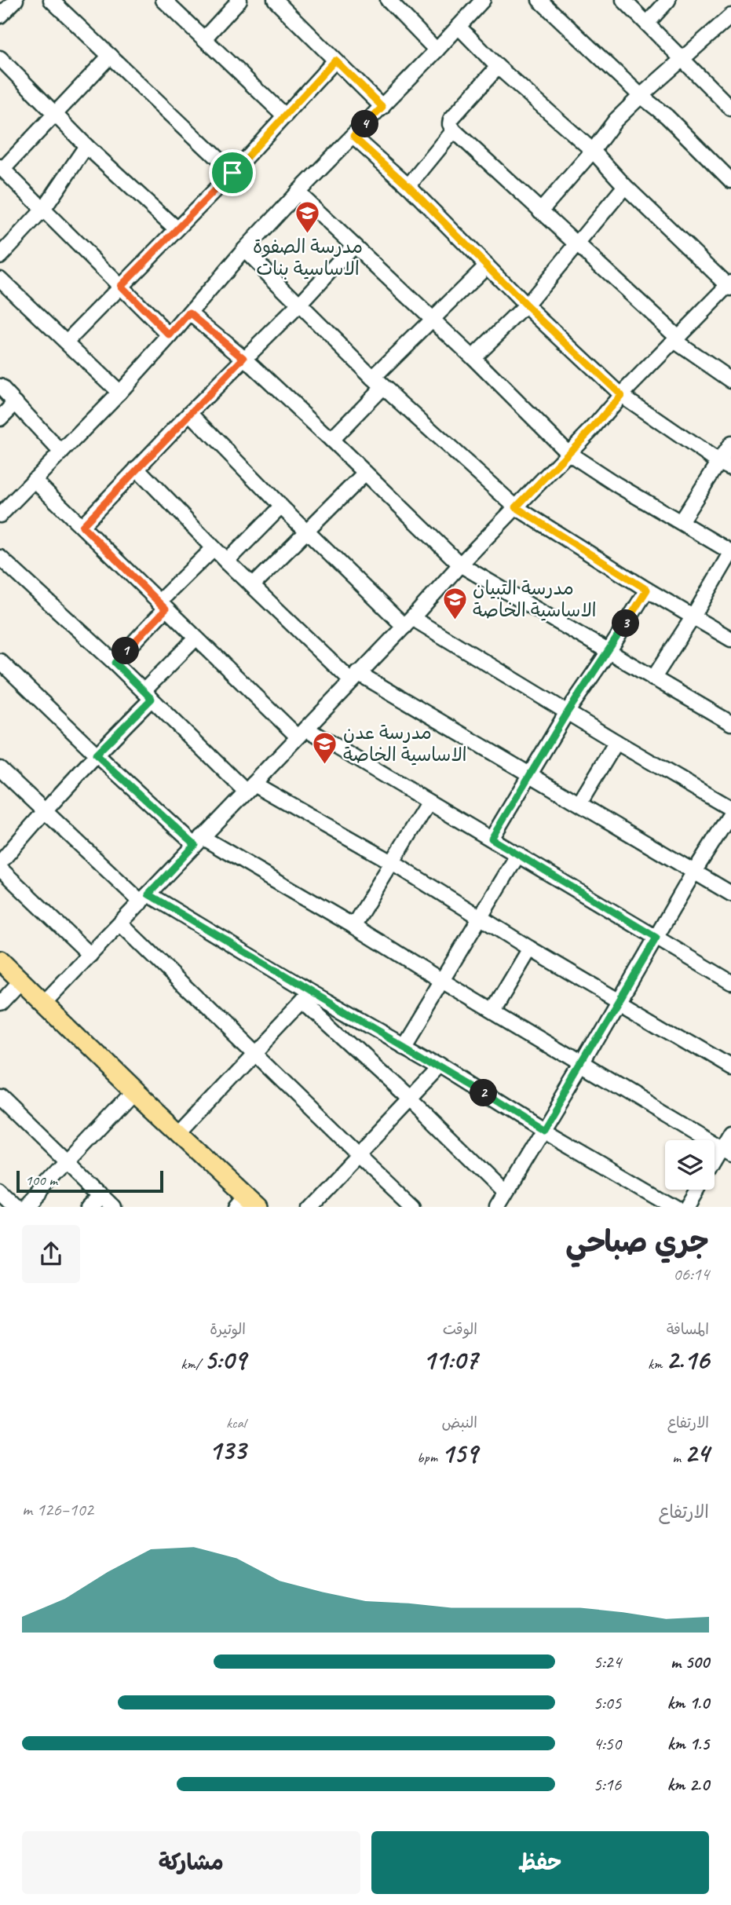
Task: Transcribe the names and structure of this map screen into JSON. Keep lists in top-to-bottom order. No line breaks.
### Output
{"places":{"school or university":["مدرسة الصفوة الاساسية بنات","مدرسة التبيان الاساسية الخاصة","مدرسة عدن الاساسية الخاصة"]},"scale_bar":"100 m","page":{"pins":["4","3","1","2"],"scale":"100 m","heading":["جري صباحي","06:14"],"stats":[["المسافة","2.16 km"],["الوقت","11:07"],["الوتيرة","5:09 /km"],["الارتفاع","24 m"],["النبض","159 bpm"],["kcal","133"]],"chart":["الارتفاع","102–126 m"],"list":[{"name":"500 m","note":"5:24"},{"name":"1.0 km","note":"5:05"},{"name":"1.5 km","note":"4:50"},{"name":"2.0 km","note":"5:16"}],"buttons":["حفظ","مشاركة"]}}
